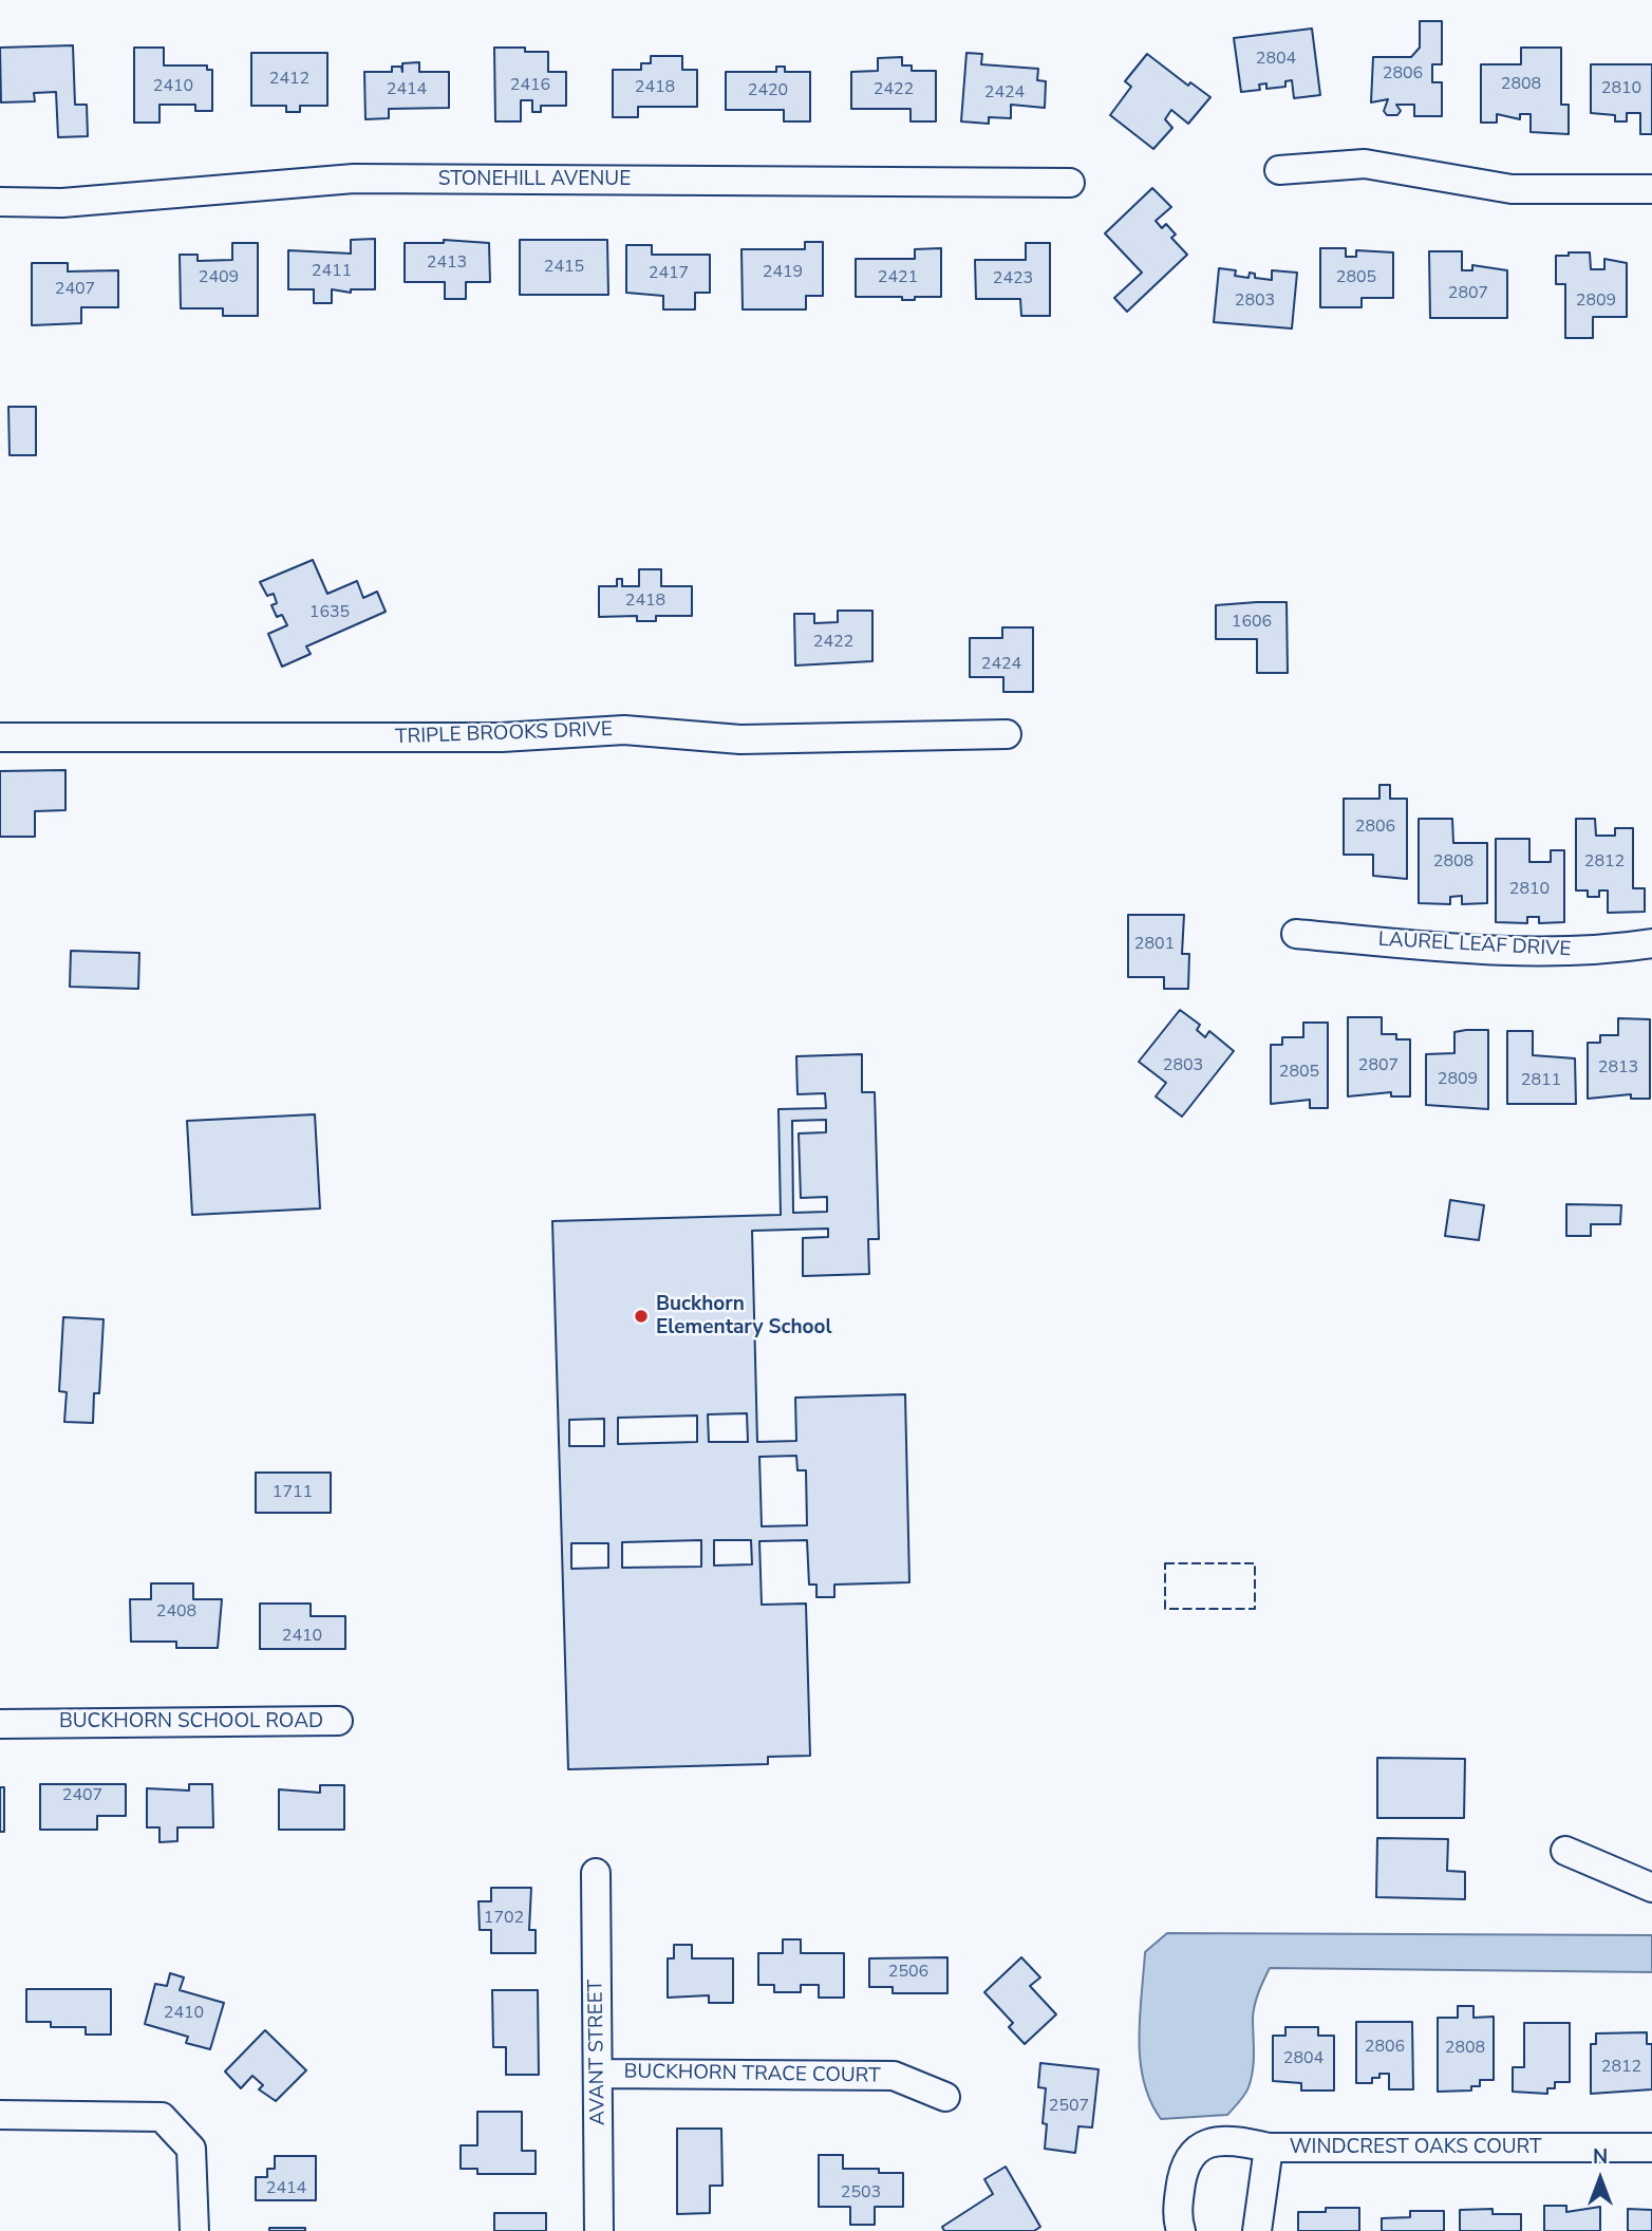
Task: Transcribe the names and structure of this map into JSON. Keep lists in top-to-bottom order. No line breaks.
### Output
{"streets":{"street":["STONEHILL AVENUE","TRIPLE BROOKS DRIVE","LAUREL LEAF DRIVE","BUCKHORN SCHOOL ROAD","AVANT STREET","BUCKHORN TRACE COURT","WINDCREST OAKS COURT"]},"crossings":[["AVANT STREET","BUCKHORN TRACE COURT"]],"places":["Buckhorn Elementary School"],"house_numbers":["2804","2806","2412","2808","2416","2410","2418","2810","2414","2422","2420","2424","2413","2415","2411","2419","2417","2409","2421","2805","2423","2407","2807","2803","2809","2418","1635","1606","2422","2424","2806","2808","2812","2810","2801","2803","2807","2813","2805","2809","2811","1711","2408","2410","2407","1702","2506","2410","2806","2808","2804","2812","2507","2414","2503"],"north":"top"}
